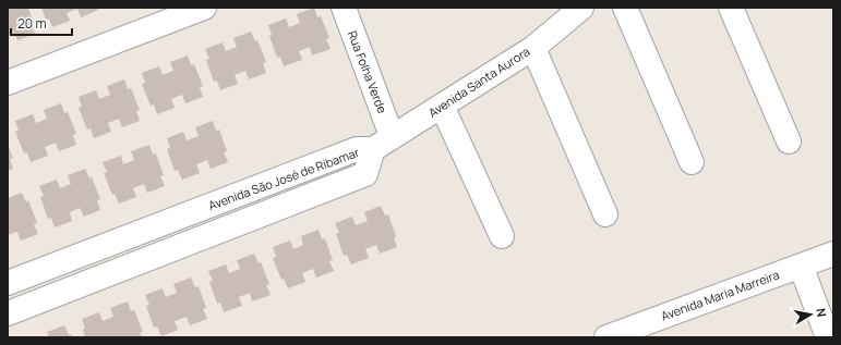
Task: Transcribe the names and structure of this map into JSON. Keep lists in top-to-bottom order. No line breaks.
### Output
{"streets":{"street":["Rua Folha Verde","Avenida Santa Aurora","Avenida São José de Ribamar","Avenida Maria Marreira"]},"crossings":[["Rua Folha Verde","Avenida Santa Aurora"],["Avenida Santa Aurora","Avenida São José de Ribamar"]],"scale_bar":"20 m","north":"right"}
